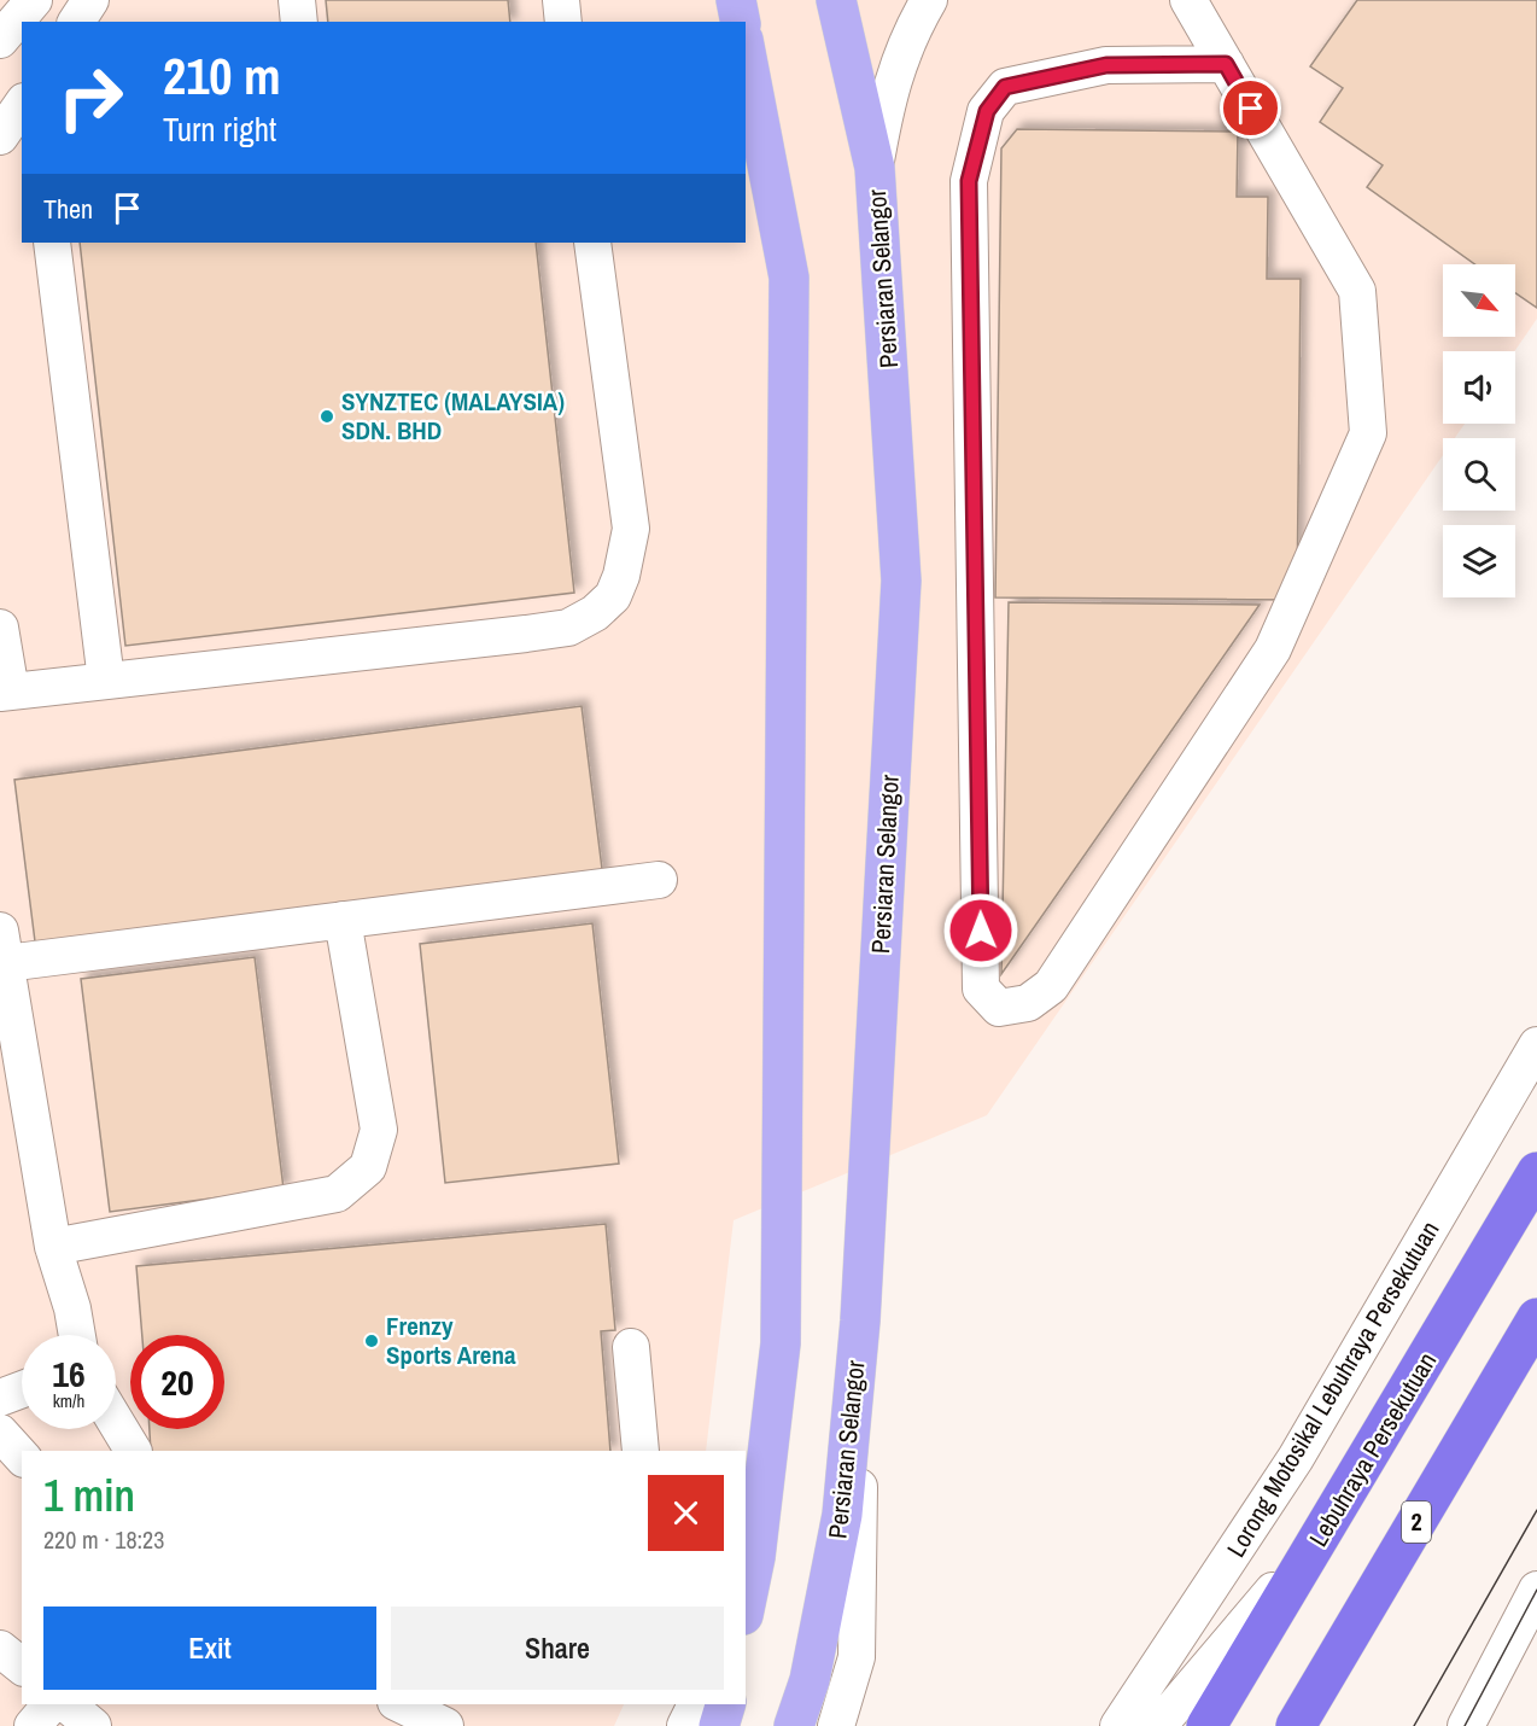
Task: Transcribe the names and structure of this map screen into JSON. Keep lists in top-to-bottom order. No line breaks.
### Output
{"streets":{"highway":["Lebuhraya Persekutuan","2"],"main road":["Persiaran Selangor"],"street":["Lorong Motosikal Lebuhraya Persekutuan"]},"places":["SYNZTEC (MALAYSIA) SDN. BHD","Frenzy Sports Arena"],"north":"bottom right","page":{"turn":["210 m","Turn right"],"then":"Then","speed":"16 km/h","limit":"20","heading":["1 min","220 m · 18:23"],"buttons":["Exit","Share"]}}
